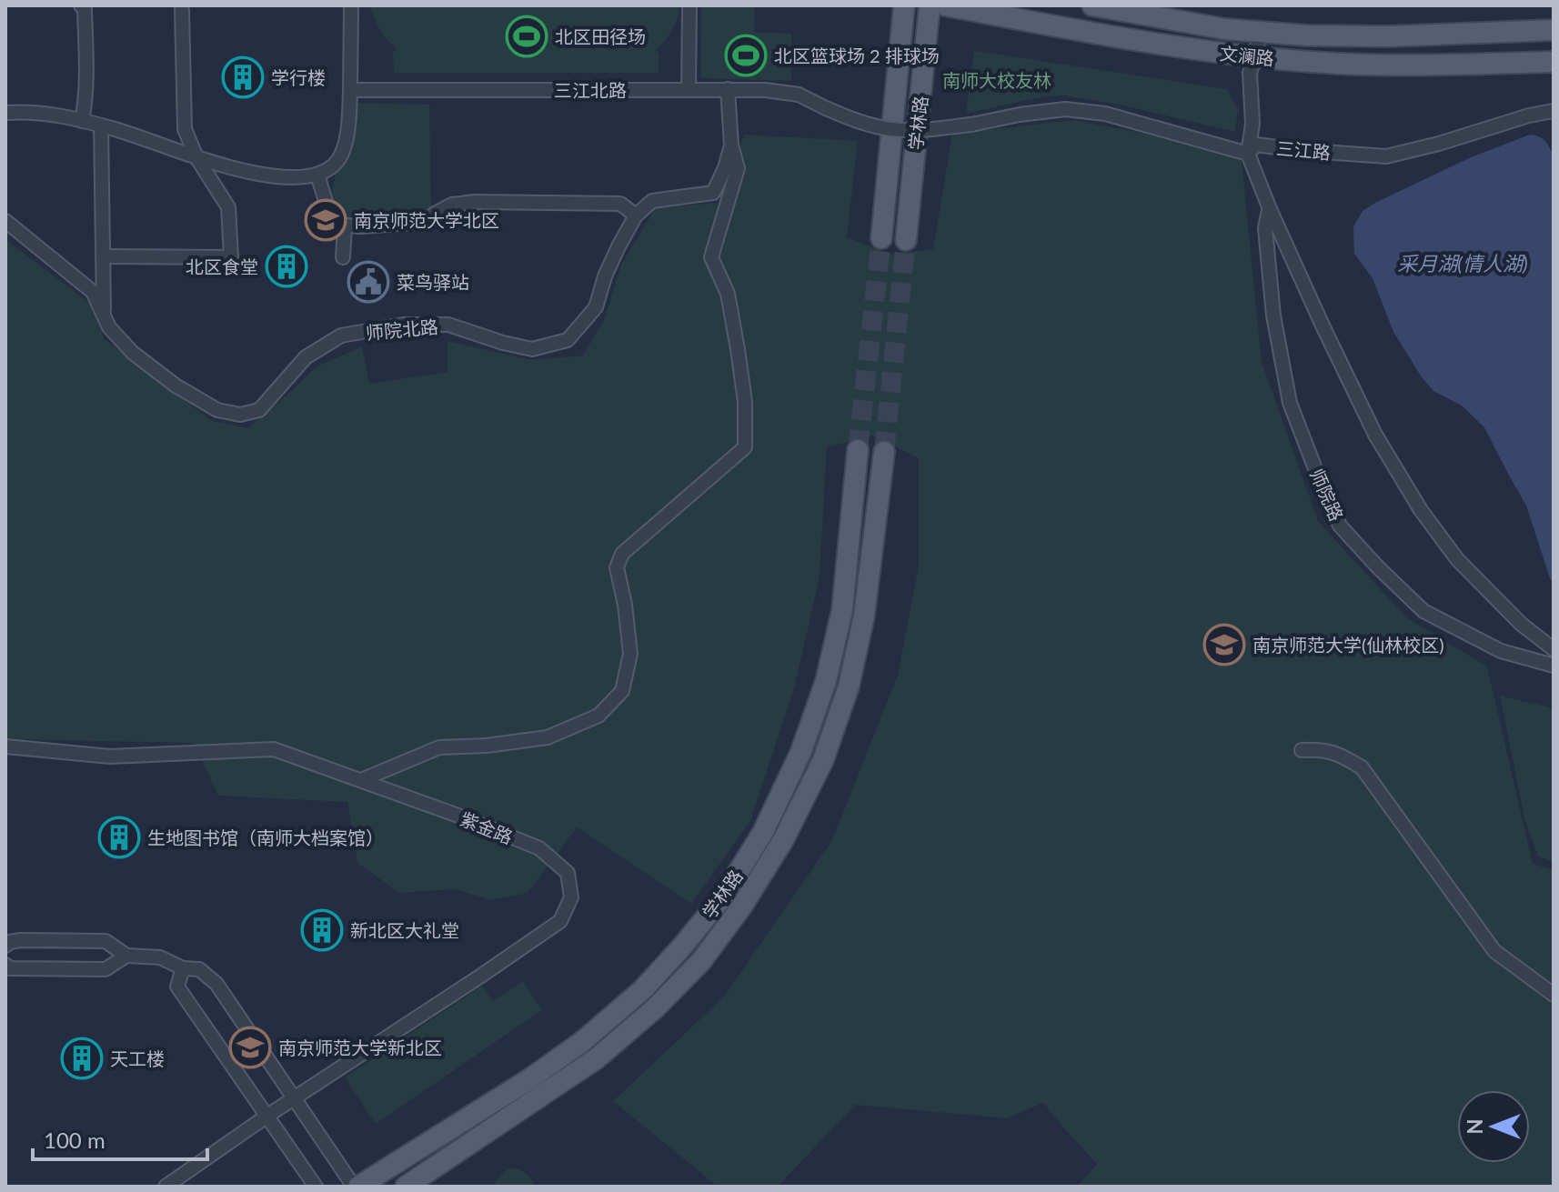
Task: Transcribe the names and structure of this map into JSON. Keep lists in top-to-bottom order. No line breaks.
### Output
{"streets":{"main road":["文澜路","学林路"],"street":["三江北路","三江路","师院北路","师院路","紫金路"]},"crossings":[["文澜路","师院路"],["三江北路","学林路"],["三江北路","三江路"],["学林路","三江路"],["三江路","师院路"]],"water":["采月湖(情人湖)"],"parks":["南师大校友林"],"places":{"sports":["北区田径场","北区篮球场 2 排球场"],"building":["学行楼","北区食堂","生地图书馆（南师大档案馆）","新北区大礼堂","天工楼"],"school or university":["南京师范大学北区","南京师范大学(仙林校区)","南京师范大学新北区"],"public building":["菜鸟驿站"]},"scale_bar":"100 m","north":"left"}
